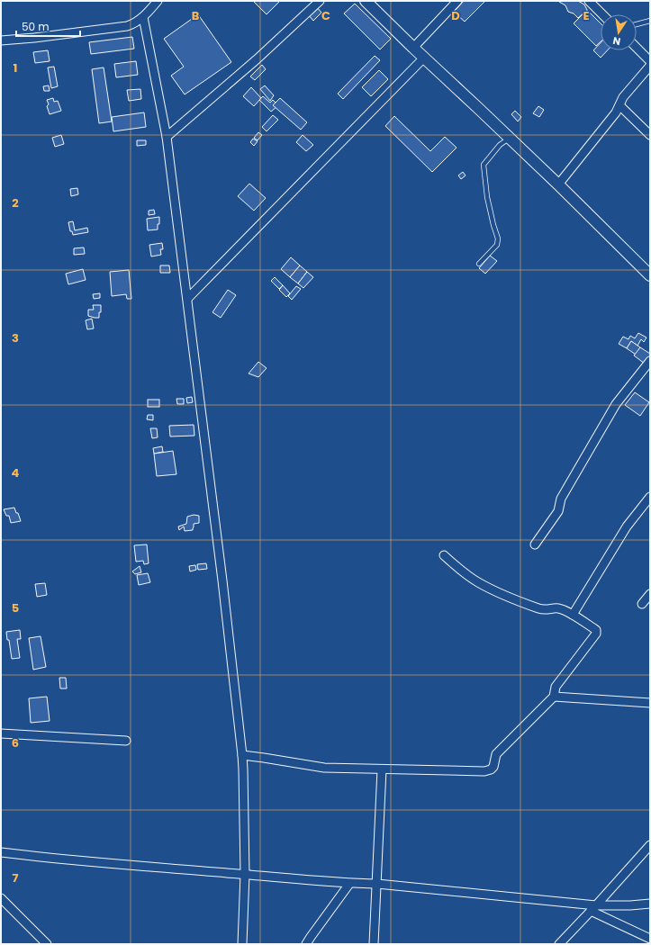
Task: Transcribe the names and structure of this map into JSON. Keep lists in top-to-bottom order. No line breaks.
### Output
{"scale_bar":"50 m","north":"bottom","grid":{"columns":["B","C","D","E"],"rows":["1","2","3","4","5","6","7"]}}
